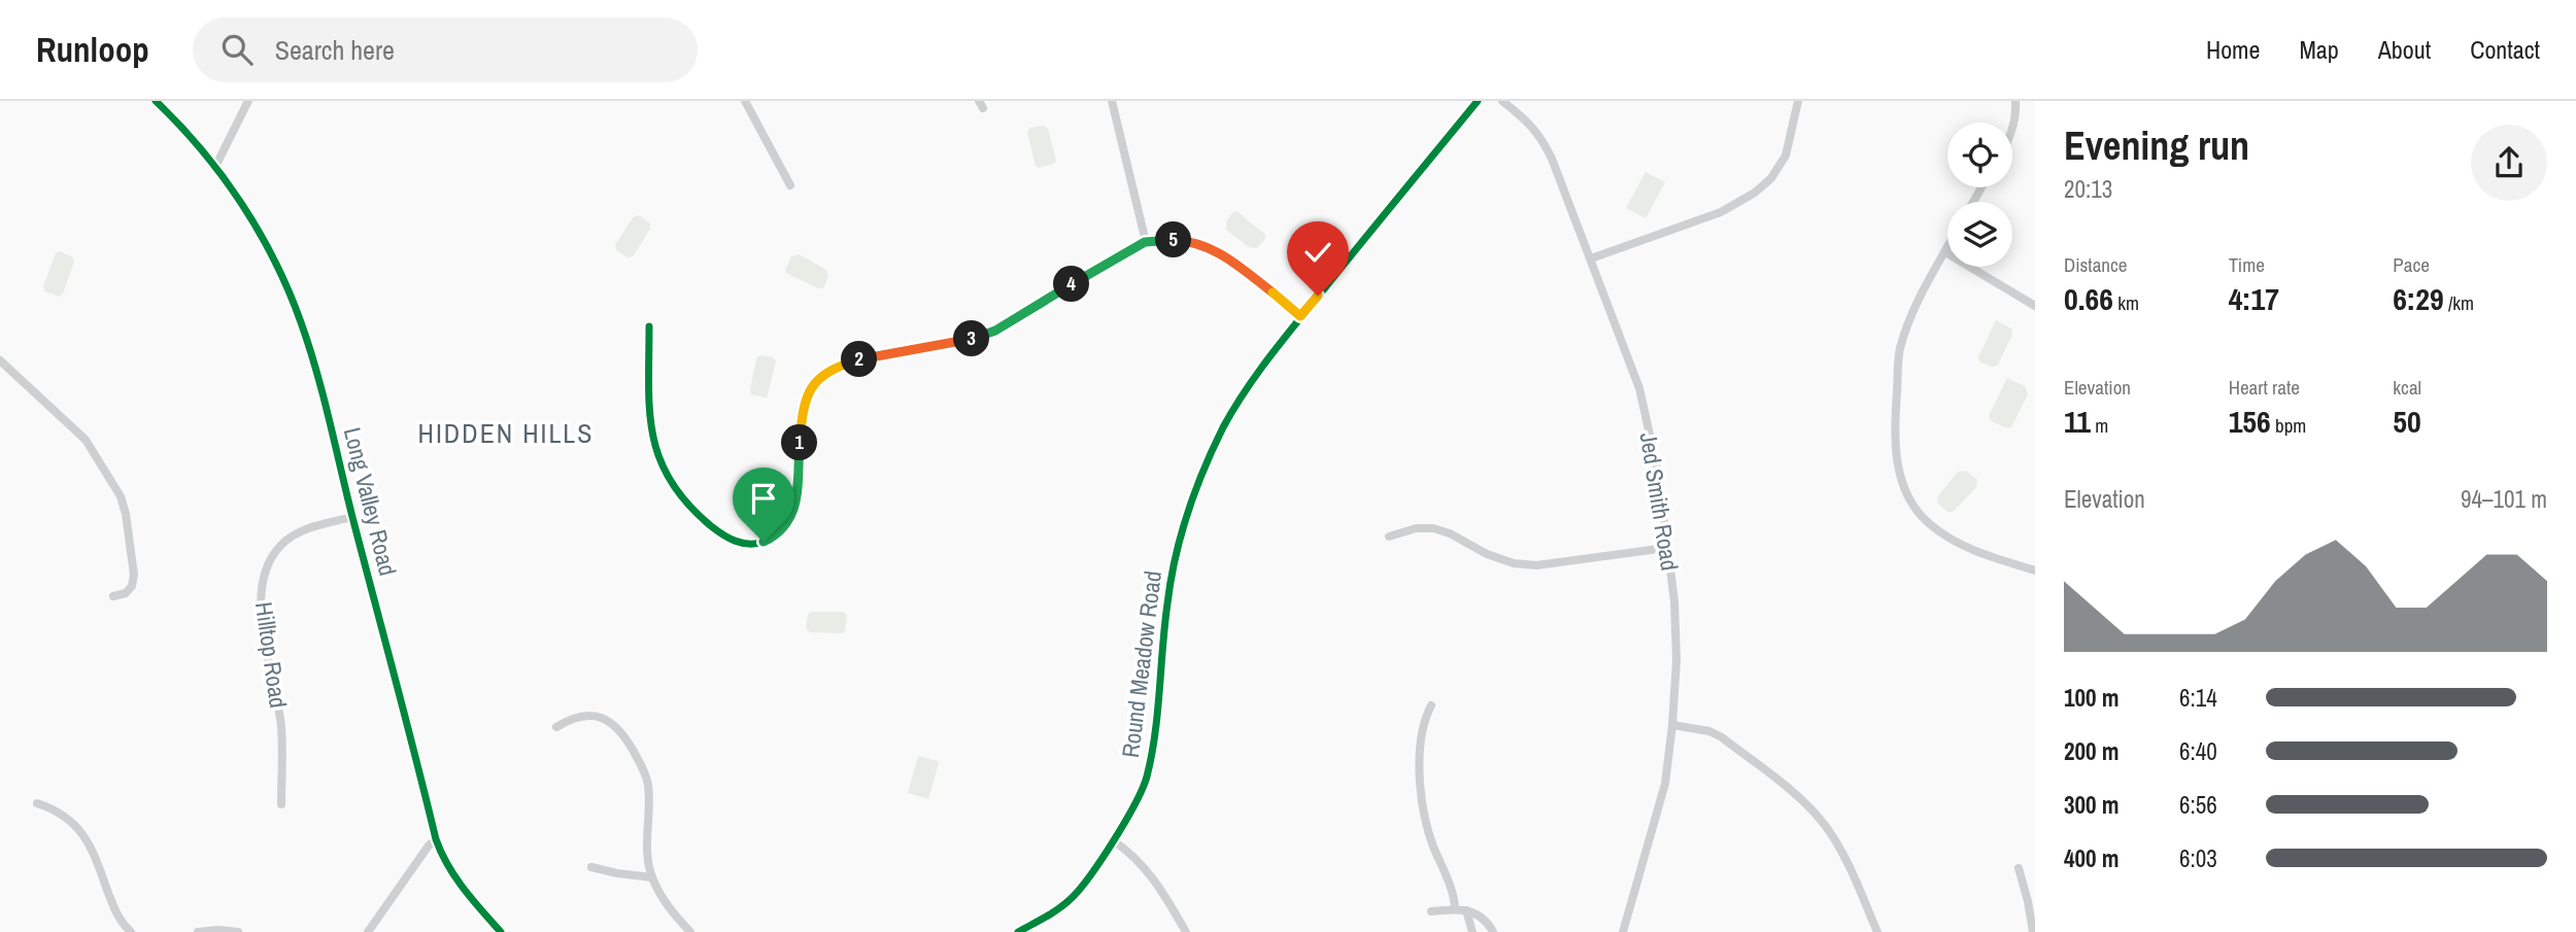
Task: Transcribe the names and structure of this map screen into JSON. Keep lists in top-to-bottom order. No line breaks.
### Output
{"streets":{"street":["Long Valley Road","Jed Smith Road","Hilltop Road","Round Meadow Road"]},"crossings":[["Long Valley Road","Hilltop Road"]],"districts":["HIDDEN HILLS"],"page":{"header":"Runloop","search":"Search here","nav":["Home","Map","About","Contact"],"heading":["Evening run","20:13"],"pins":["5","4","3","2","1"],"stats":[["Distance","0.66 km"],["Time","4:17"],["Pace","6:29 /km"],["Elevation","11 m"],["Heart rate","156 bpm"],["kcal","50"]],"chart":["Elevation","94–101 m"],"list":[{"name":"100 m","note":"6:14"},{"name":"200 m","note":"6:40"},{"name":"300 m","note":"6:56"},{"name":"400 m","note":"6:03"}]}}
